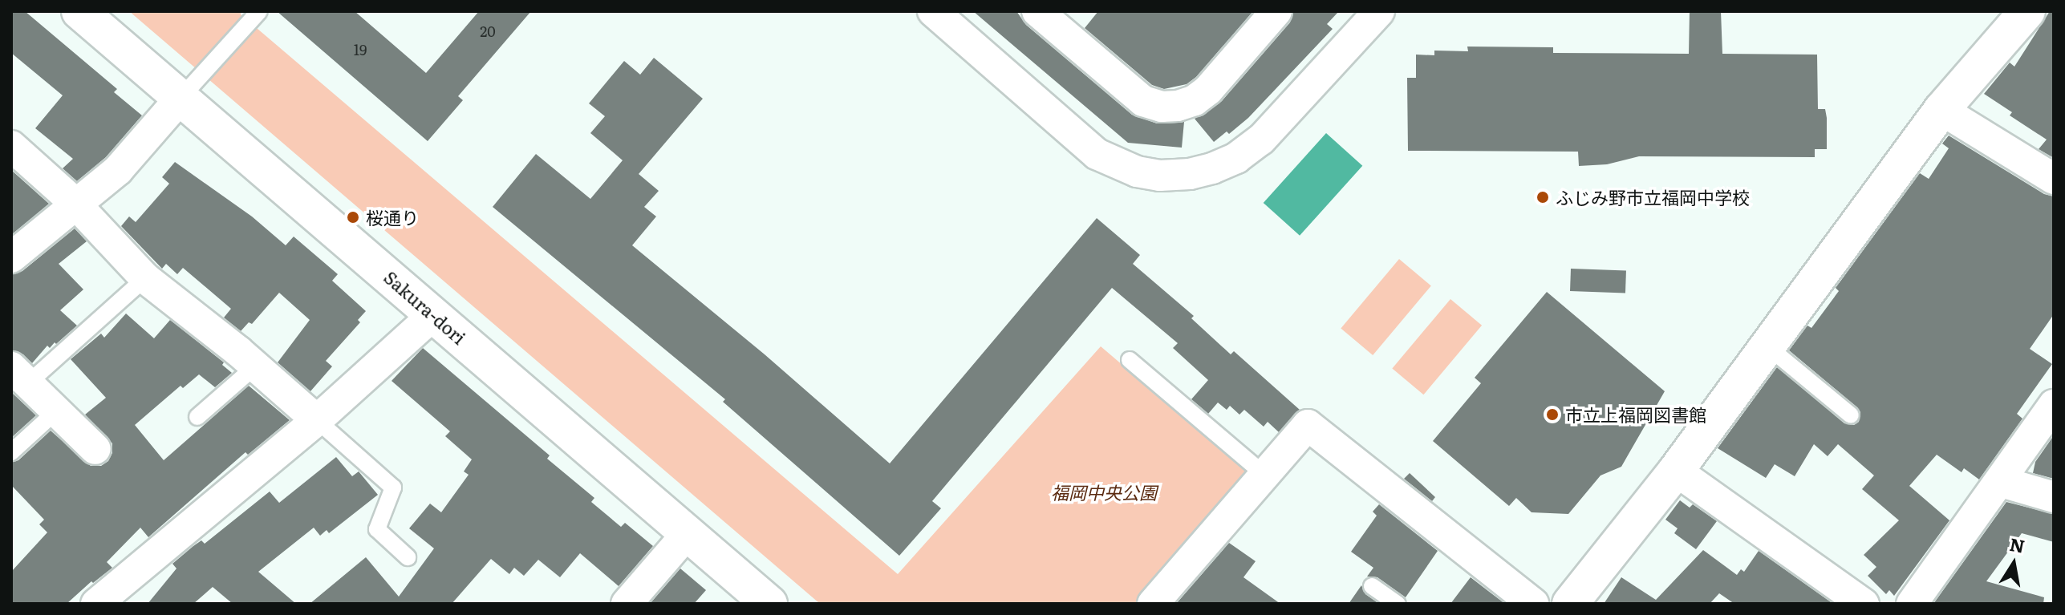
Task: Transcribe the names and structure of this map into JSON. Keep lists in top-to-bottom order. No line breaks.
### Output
{"streets":{"street":["Sakura-dori"]},"parks":["福岡中央公園"],"places":["ふじみ野市立福岡中学校","桜通り","市立上福岡図書館"],"house_numbers":["20","19"],"north":"top"}
